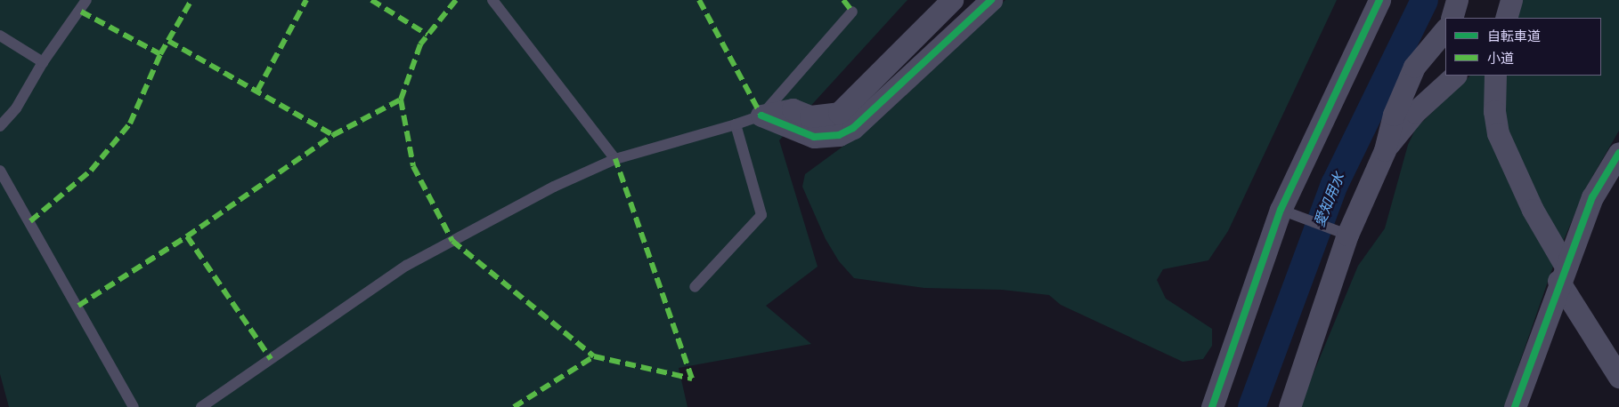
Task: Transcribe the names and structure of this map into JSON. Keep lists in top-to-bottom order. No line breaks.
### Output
{"water":["愛知用水"],"legend":["自転車道","小道"]}
